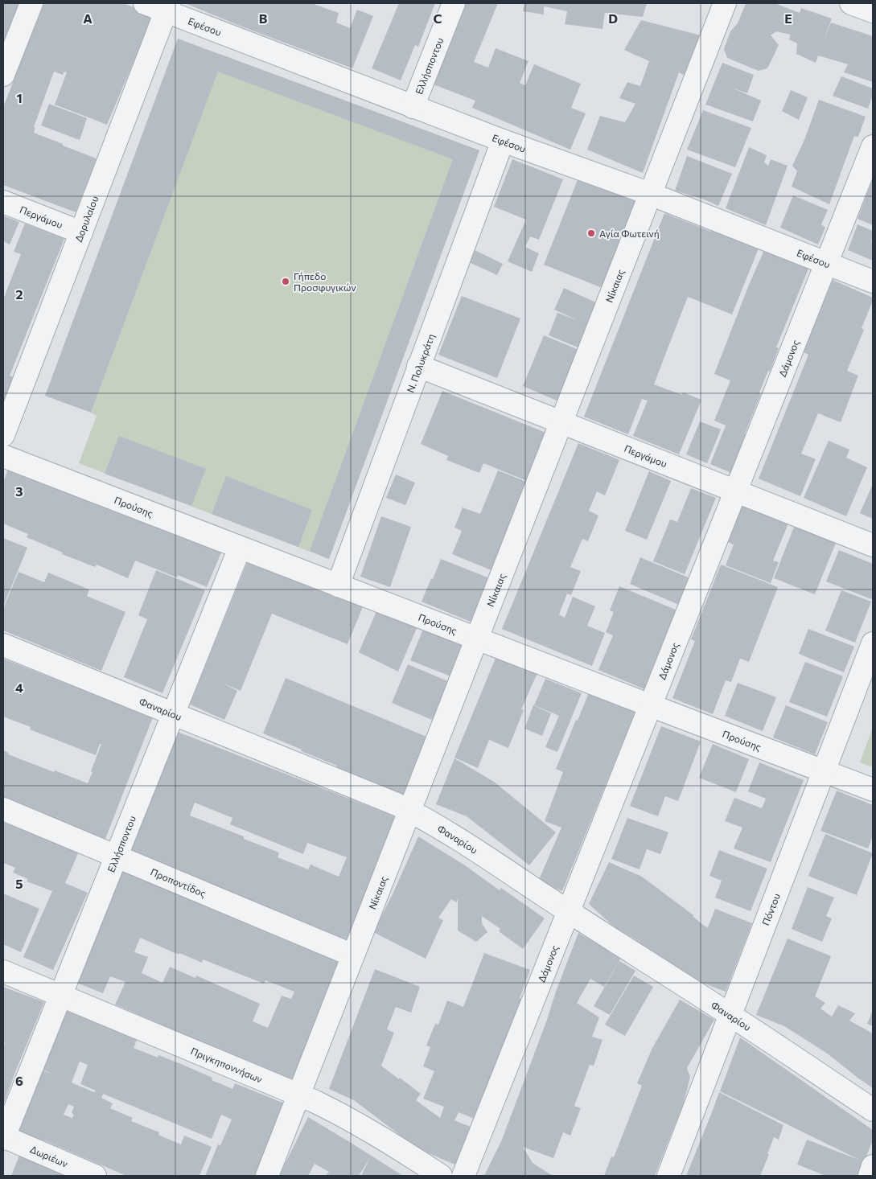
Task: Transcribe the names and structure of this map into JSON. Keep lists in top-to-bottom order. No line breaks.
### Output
{"streets":{"street":["Εφέσου","Ελλήσποντου","Περγάμου","Δορυλαίου","Νίκαιας","Δάμονος","Ν. Πολυκράτη","Προύσης","Φαναρίου","Προποντίδος","Πόντου","Πριγκηποννήσων","Δωριέων"]},"crossings":[["Εφέσου","Ελλήσποντου"],["Εφέσου","Δορυλαίου"],["Εφέσου","Νίκαιας"],["Εφέσου","Δάμονος"],["Εφέσου","Ν. Πολυκράτη"],["Ελλήσποντου","Προύσης"],["Ελλήσποντου","Φαναρίου"],["Ελλήσποντου","Προποντίδος"],["Ελλήσποντου","Πριγκηποννήσων"],["Ελλήσποντου","Δωριέων"],["Περγάμου","Δορυλαίου"],["Περγάμου","Νίκαιας"],["Περγάμου","Δάμονος"],["Περγάμου","Ν. Πολυκράτη"],["Νίκαιας","Προύσης"],["Νίκαιας","Φαναρίου"],["Νίκαιας","Προποντίδος"],["Νίκαιας","Πριγκηποννήσων"],["Δάμονος","Προύσης"],["Δάμονος","Φαναρίου"],["Ν. Πολυκράτη","Προύσης"],["Προύσης","Πόντου"],["Φαναρίου","Πόντου"]],"places":["Αγία Φωτεινή","Γήπεδο Προσφυγικών"],"grid":{"columns":["A","B","C","D","E"],"rows":["1","2","3","4","5","6"]}}
